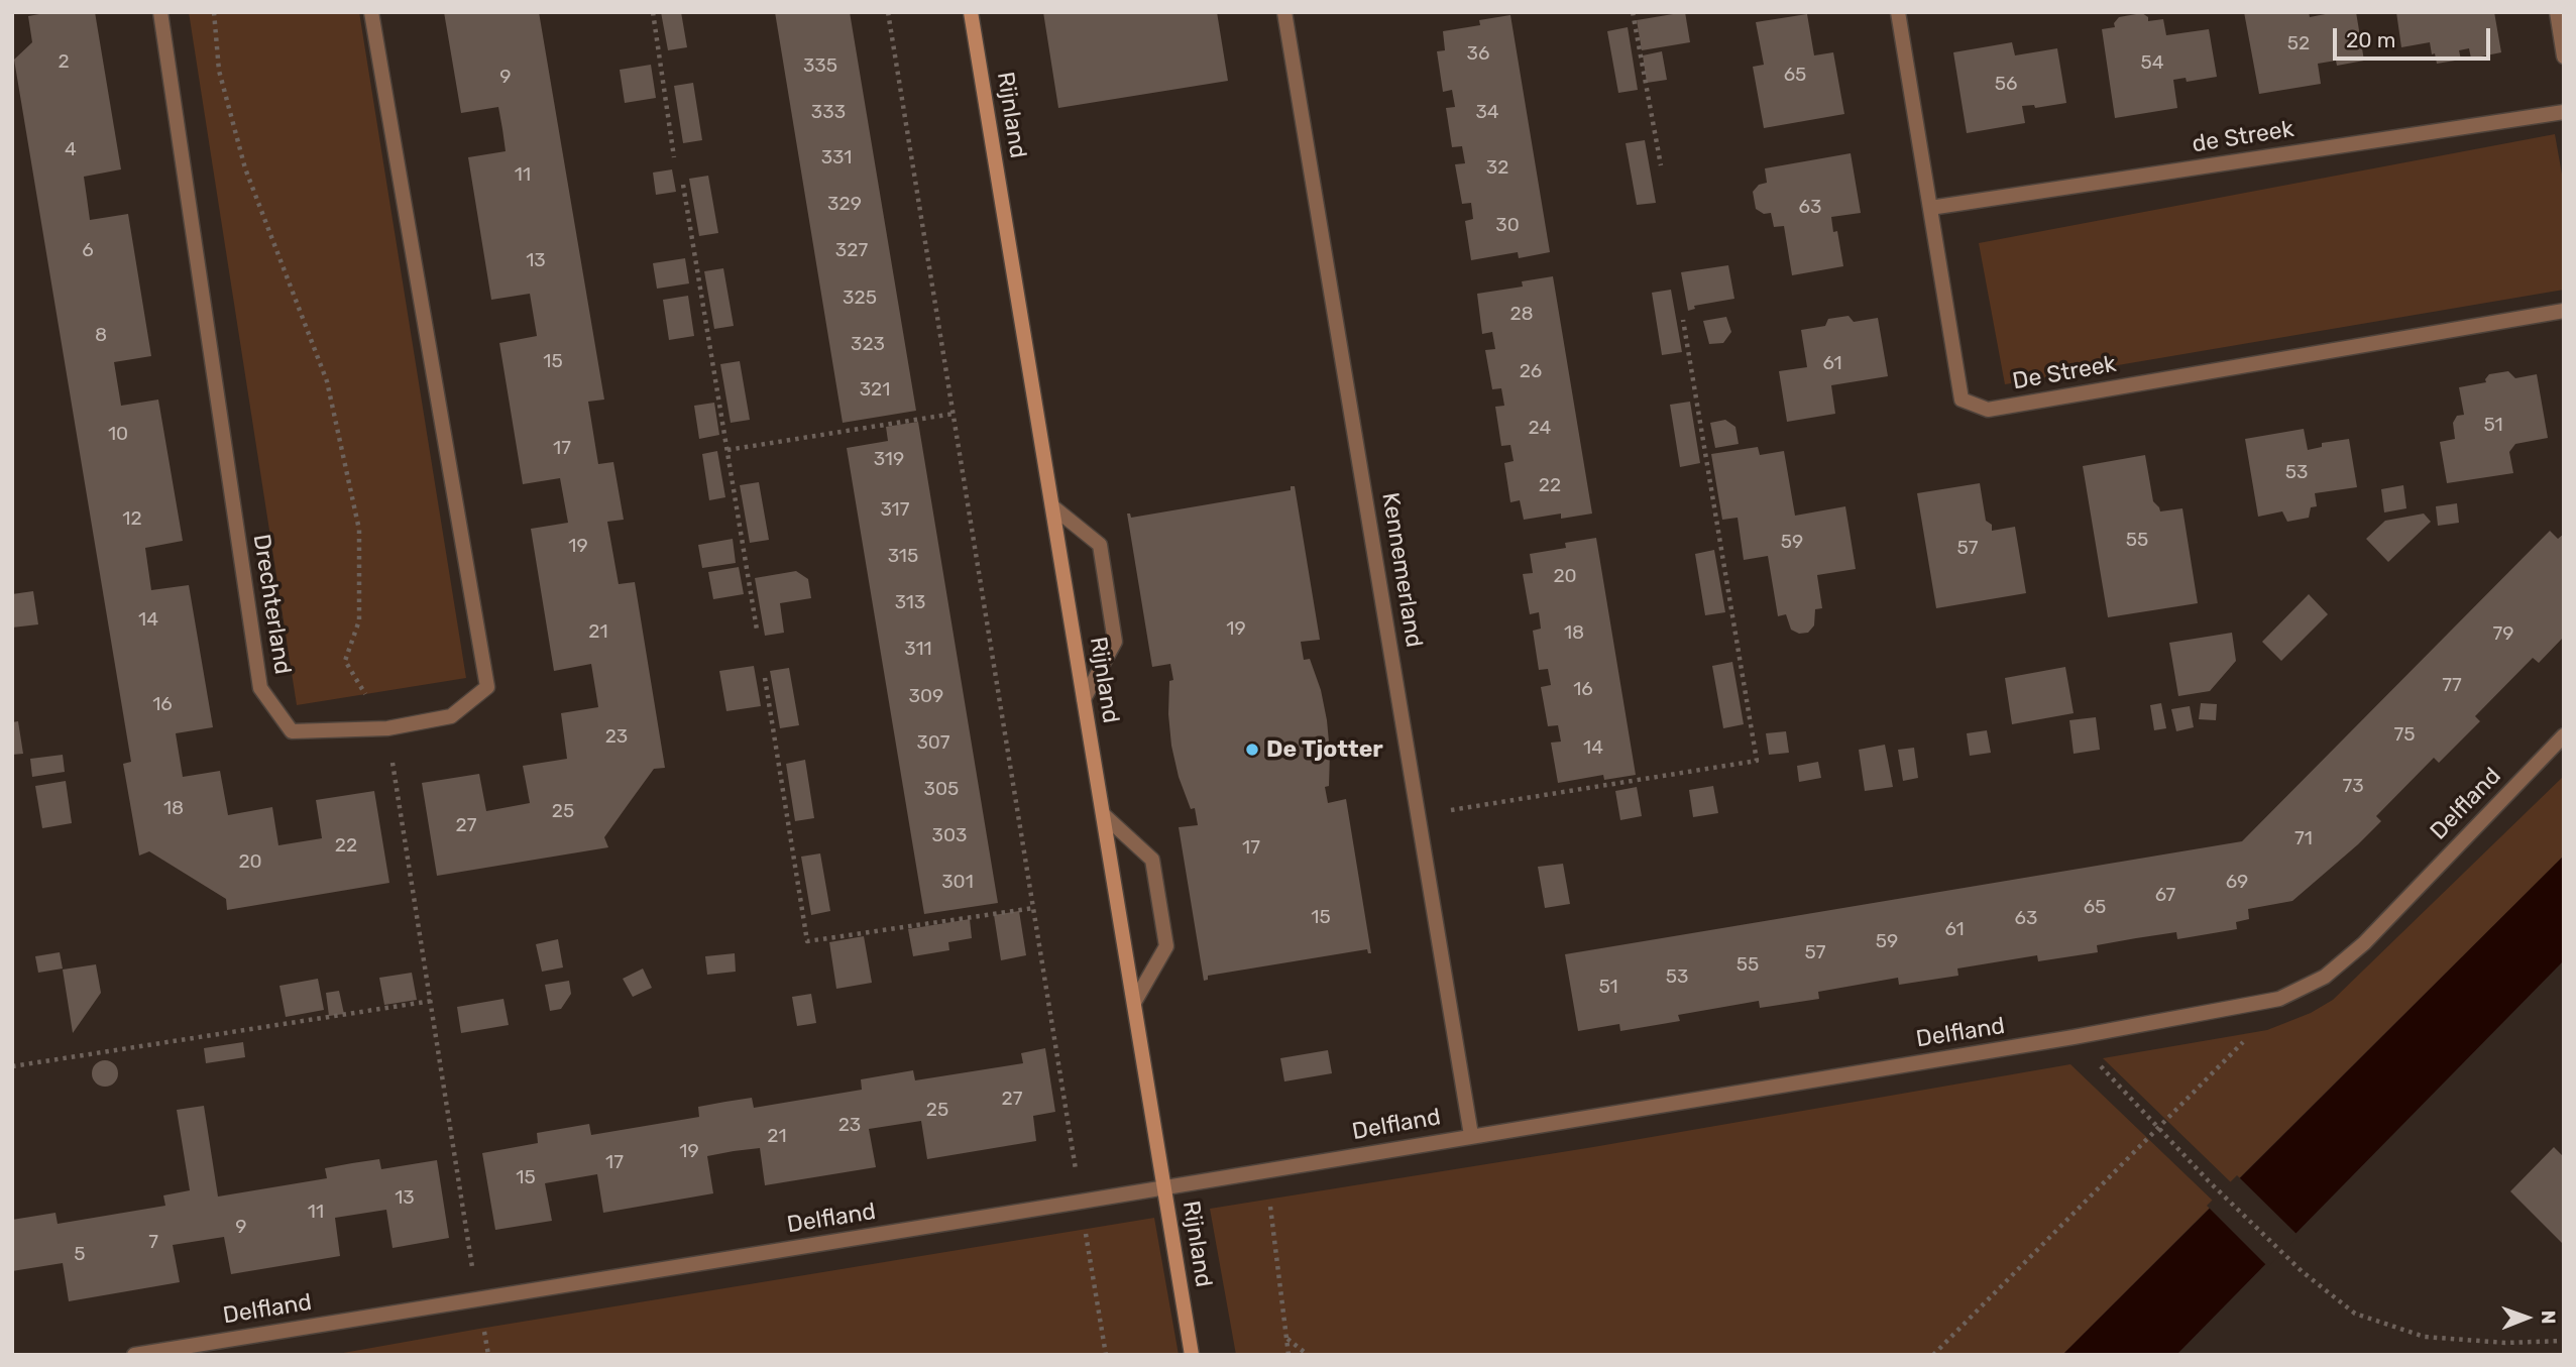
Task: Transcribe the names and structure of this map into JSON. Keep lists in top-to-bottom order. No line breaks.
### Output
{"streets":{"street":["Rijnland","de Streek","De Streek","Kennemerland","Drechterland","Delfland"]},"crossings":[["Rijnland","Delfland"],["de Streek","De Streek"],["Kennemerland","Delfland"]],"places":["De Tjotter"],"house_numbers":["52","36","2","54","335","65","9","56","333","34","4","331","32","11","329","63","30","6","327","13","325","28","8","323","15","61","26","321","51","24","10","17","319","53","22","317","12","55","59","19","57","315","20","313","14","19","21","18","79","311","77","16","309","16","75","23","307","14","73","305","18","25","27","303","71","22","17","20","301","69","67","65","15","63","61","59","57","55","53","51","27","25","23","21","19","17","15","13","11","9","7","5"],"scale_bar":"20 m","north":"right"}
